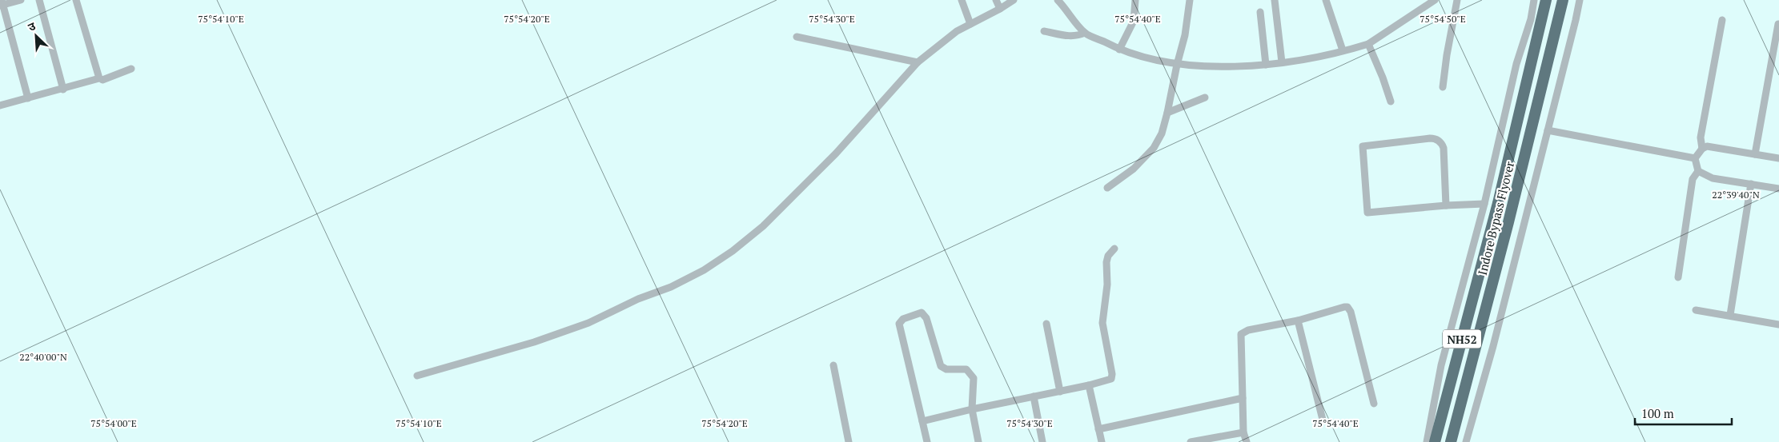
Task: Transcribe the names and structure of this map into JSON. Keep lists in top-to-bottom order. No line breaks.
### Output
{"streets":{"highway":["Indore Bypass Flyover","NH52"]},"scale_bar":"100 m","north":"top left","coordinates":["75°54'20\"E","75°54'10\"E","75°54'30\"E","75°54'40\"E","75°54'50\"E","22°39'40\"N","22°40'00\"N","75°54'00\"E"]}
